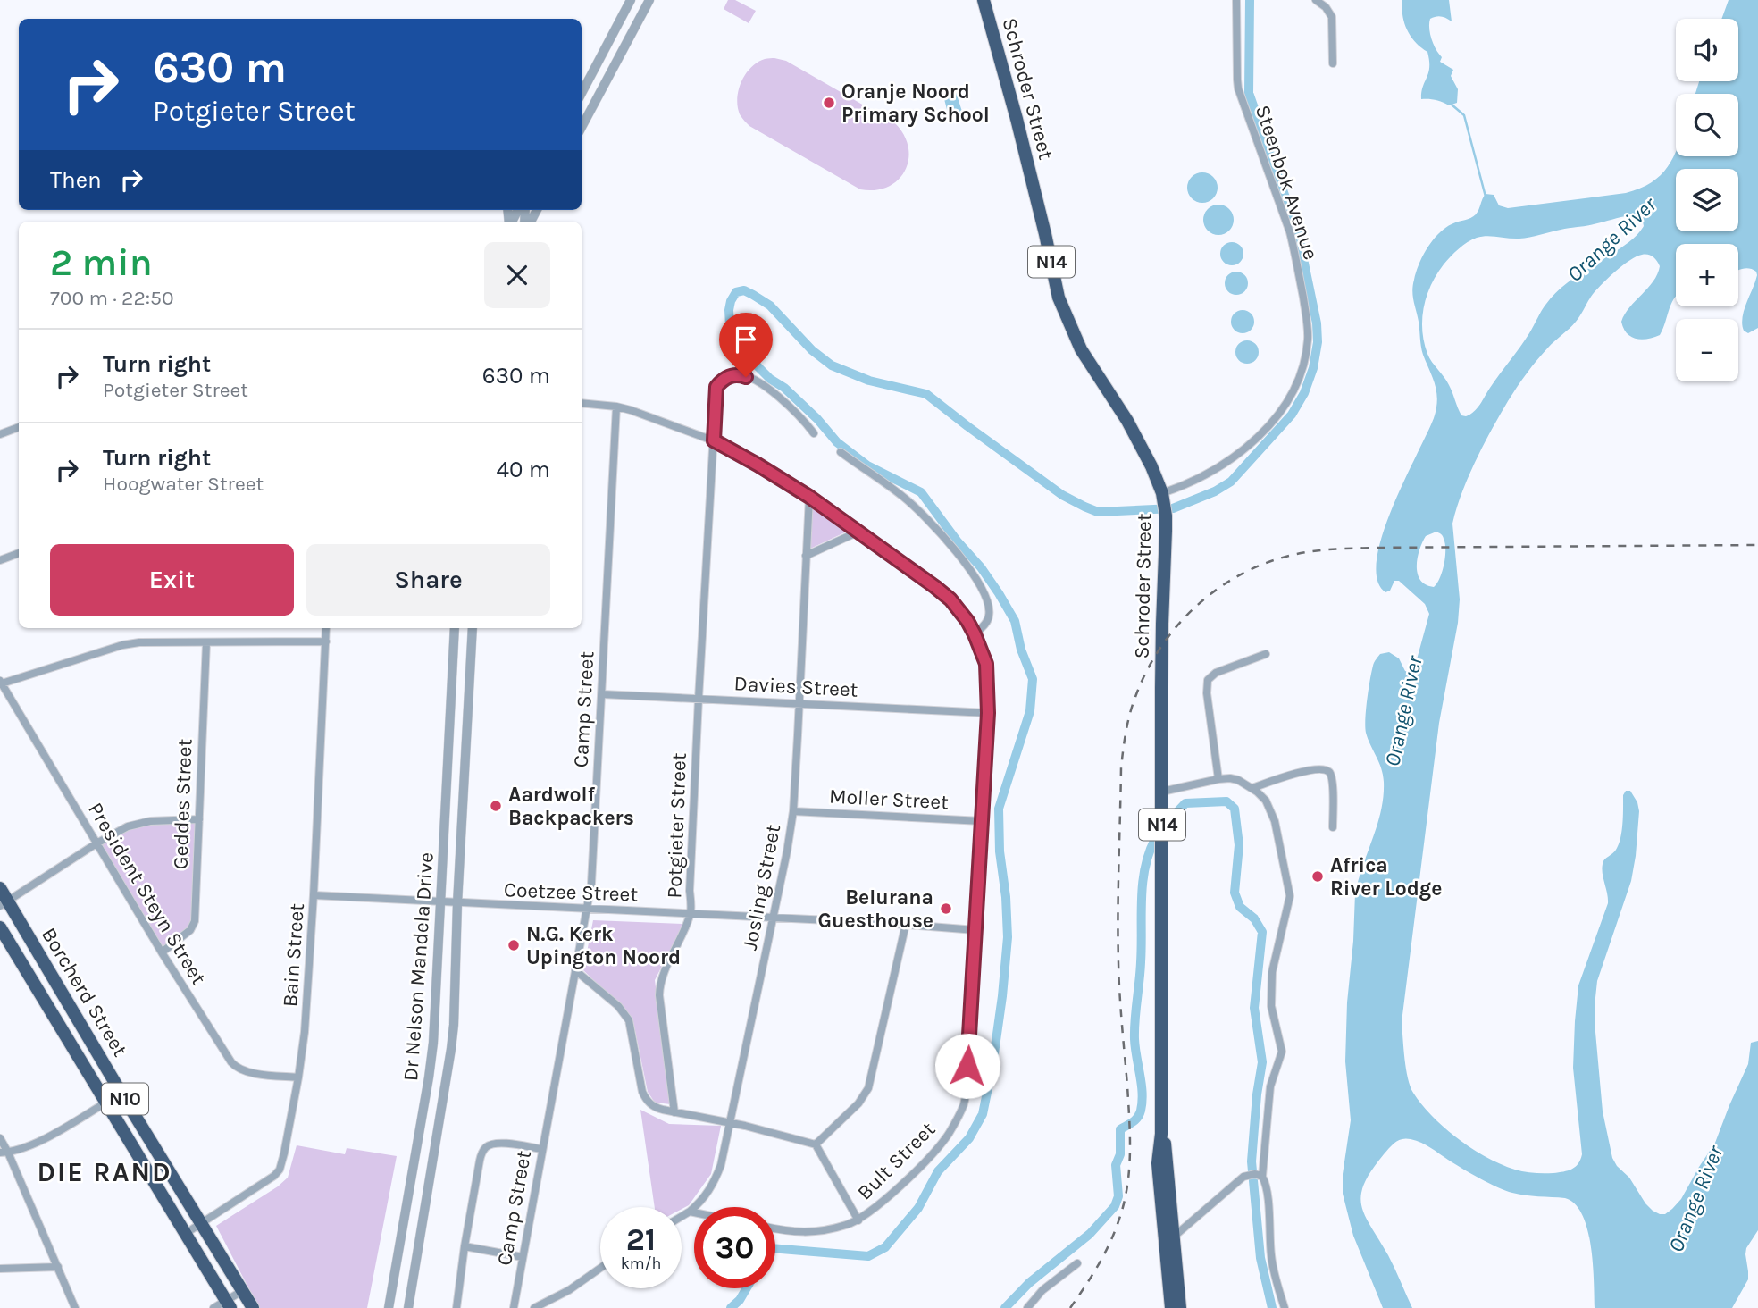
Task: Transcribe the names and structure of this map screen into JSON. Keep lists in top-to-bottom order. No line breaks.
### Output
{"streets":{"highway":["Schroder Street","N14","Borcherd Street","N10"],"street":["Steenbok Avenue","Davies Street","Camp Street","Moller Street","Geddes Street","Potgieter Street","Josling Street","Coetzee Street","President Steyn Street","Bain Street","Dr Nelson Mandela Drive","Bult Street"]},"crossings":[["Schroder Street","Steenbok Avenue"],["Davies Street","Camp Street"],["Davies Street","Potgieter Street"],["Davies Street","Josling Street"],["Davies Street","Bult Street"],["Camp Street","Coetzee Street"],["Camp Street","Bult Street"],["Moller Street","Josling Street"],["Moller Street","Bult Street"],["Geddes Street","President Steyn Street"],["Potgieter Street","Coetzee Street"],["Potgieter Street","Bult Street"],["Josling Street","Coetzee Street"],["Josling Street","Bult Street"],["Coetzee Street","Bain Street"],["Coetzee Street","Dr Nelson Mandela Drive"],["Coetzee Street","Bult Street"],["President Steyn Street","Bain Street"],["Bain Street","Borcherd Street"]],"districts":["DIE RAND"],"water":["Orange River"],"places":["Oranje Noord Primary School","Aardwolf Backpackers","Africa River Lodge","Belurana Guesthouse","N.G. Kerk Upington Noord"],"page":{"map_buttons":["+","−"],"turn":["630 m","Potgieter Street"],"then":"Then","heading":["2 min","700 m · 22:50"],"list":[{"name":"Turn right","note":"Potgieter Street","value":"630 m"},{"name":"Turn right","note":"Hoogwater Street","value":"40 m"}],"buttons":["Exit","Share"],"speed":"21 km/h","limit":"30"}}
